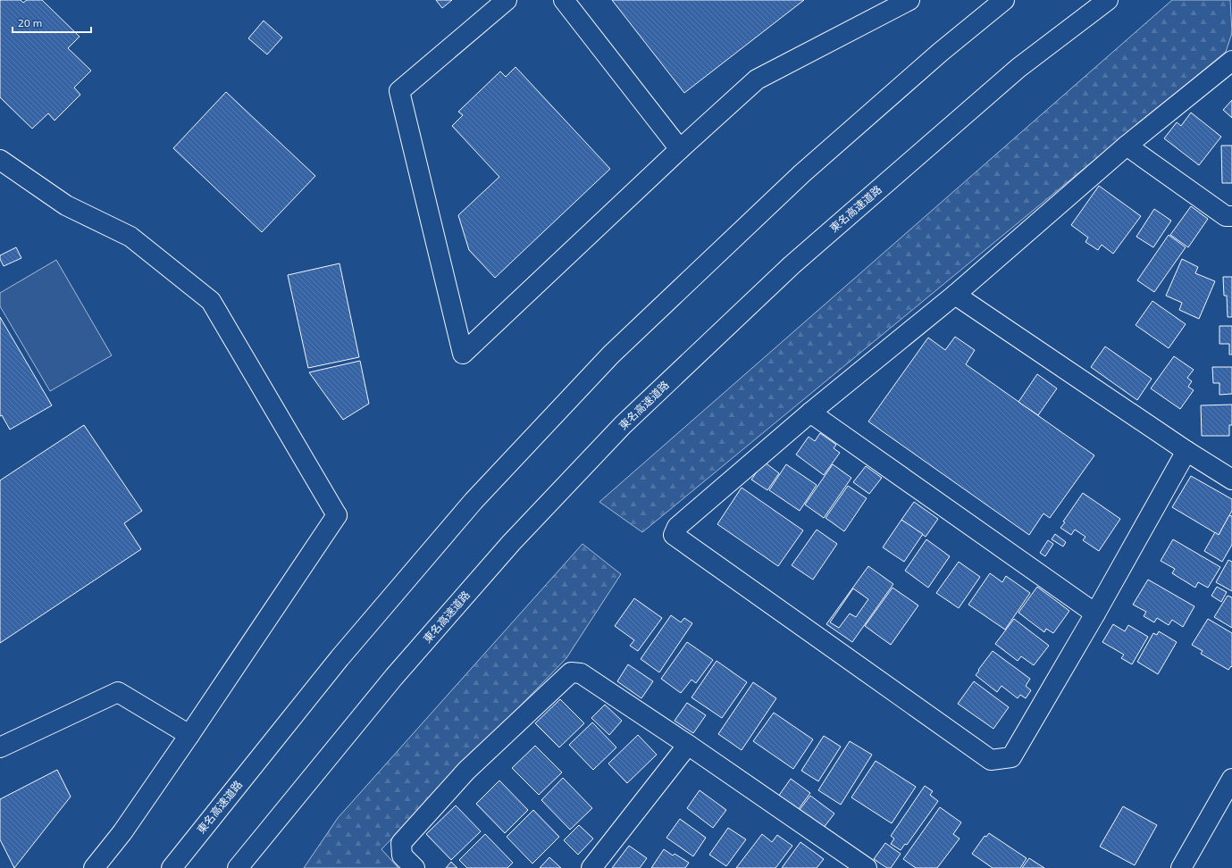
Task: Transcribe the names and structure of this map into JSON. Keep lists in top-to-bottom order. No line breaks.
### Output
{"streets":{"main road":["東名高速道路"]},"scale_bar":"20 m"}
